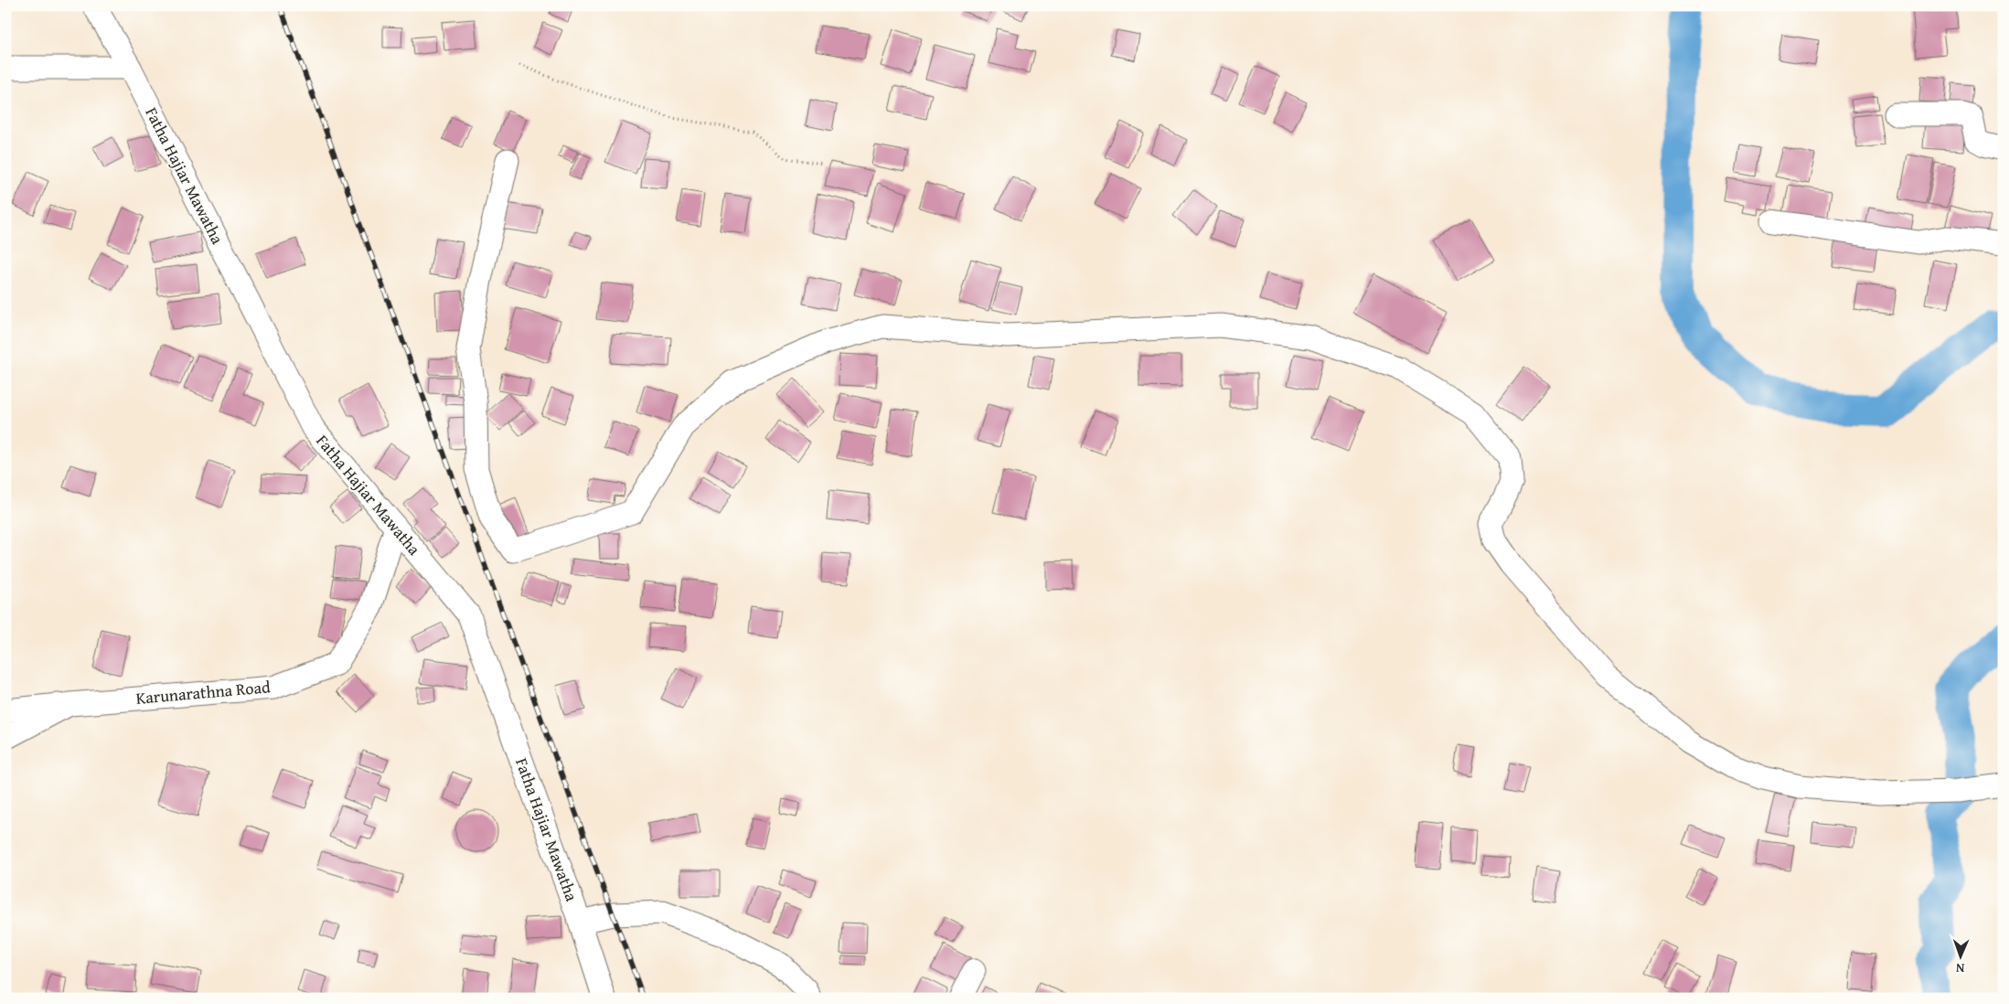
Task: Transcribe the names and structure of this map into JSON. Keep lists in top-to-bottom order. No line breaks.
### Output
{"streets":{"street":["Fatha Hajiar Mawatha","Karunarathna Road"]},"crossings":[["Fatha Hajiar Mawatha","Karunarathna Road"]],"north":"bottom"}
